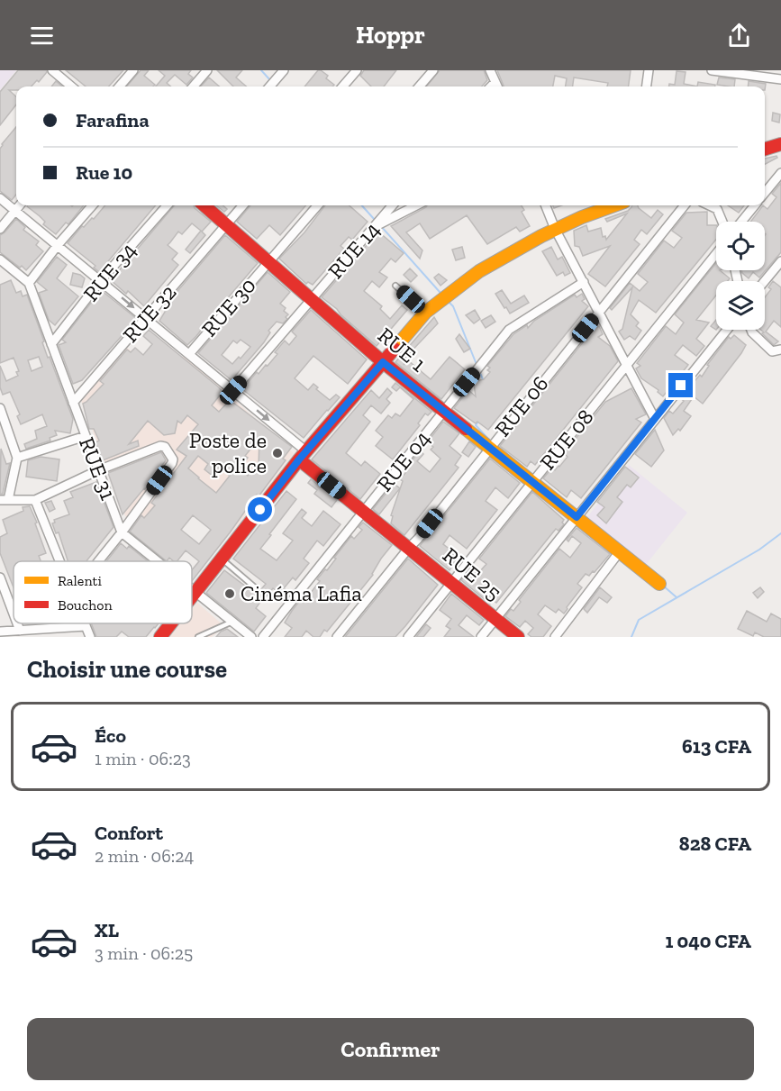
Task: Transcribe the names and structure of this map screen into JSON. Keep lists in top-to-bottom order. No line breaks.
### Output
{"streets":{"main road":["RUE 1","RUE 25"],"street":["RUE 14","RUE 34","RUE 30","RUE 32","RUE 06","RUE 08","RUE 04","RUE 31"]},"crossings":[["RUE 14","RUE 1"],["RUE 34","RUE 31"],["RUE 30","RUE 1"],["RUE 32","RUE 1"],["RUE 32","RUE 31"],["RUE 1","RUE 06"],["RUE 1","RUE 08"],["RUE 1","RUE 04"],["RUE 06","RUE 25"],["RUE 08","RUE 25"],["RUE 04","RUE 25"]],"places":["Poste de police","Cinéma Lafia"],"legend":["Ralenti","Bouchon"],"page":{"header":"Hoppr","banner":["Farafina","Rue 10"],"heading":"Choisir une course","list":[{"name":"Éco","note":"1 min · 06:23","value":"613 CFA"},{"name":"Confort","note":"2 min · 06:24","value":"828 CFA"},{"name":"XL","note":"3 min · 06:25","value":"1 040 CFA"}],"buttons":"Confirmer"}}
